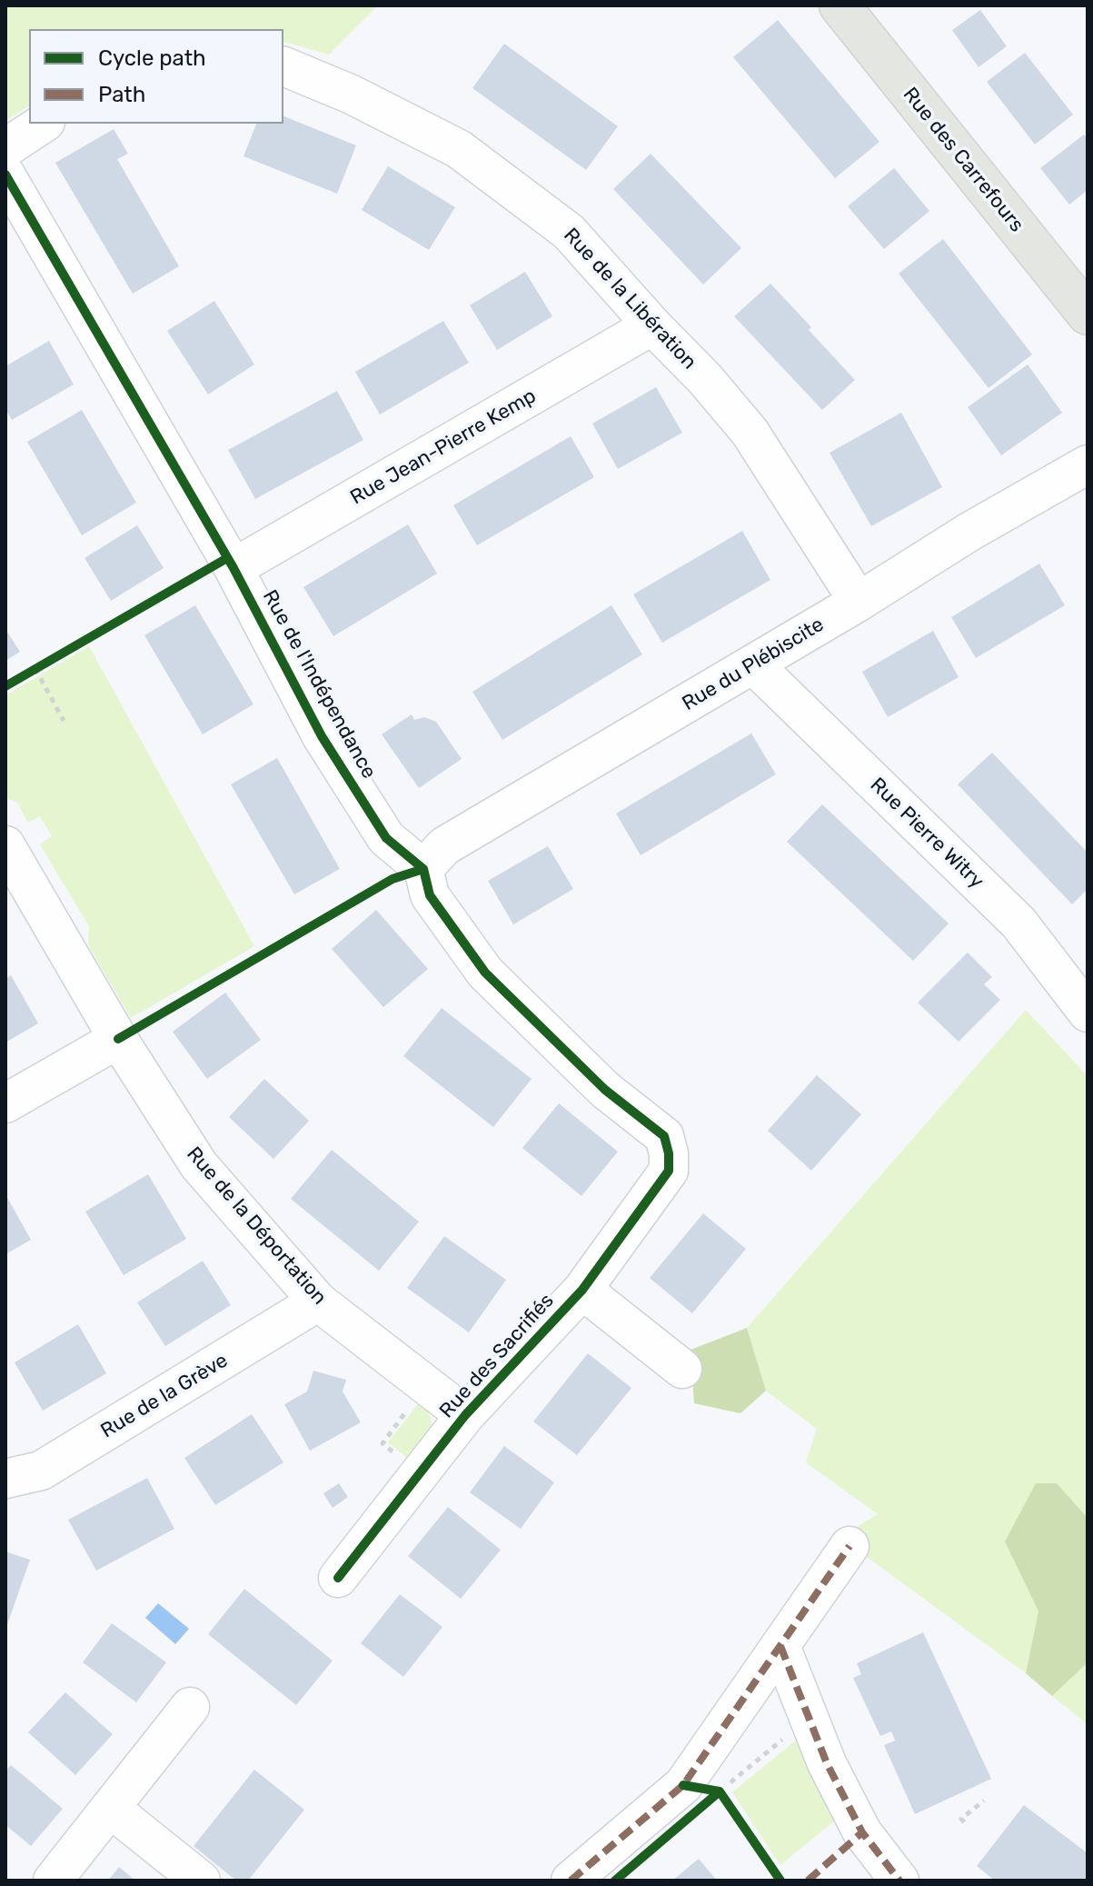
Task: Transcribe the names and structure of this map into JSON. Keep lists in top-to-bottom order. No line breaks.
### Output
{"streets":{"main road":["Rue des Carrefours"],"street":["Rue de la Libération","Rue Jean-Pierre Kemp","Rue du Plébiscite","Rue de l'Indépendance","Rue Pierre Witry","Rue de la Déportation","Rue des Sacrifiés","Rue de la Grève"]},"crossings":[["Rue de la Libération","Rue Jean-Pierre Kemp"],["Rue de la Libération","Rue du Plébiscite"],["Rue Jean-Pierre Kemp","Rue de l'Indépendance"],["Rue du Plébiscite","Rue de l'Indépendance"],["Rue du Plébiscite","Rue Pierre Witry"],["Rue du Plébiscite","Rue des Sacrifiés"],["Rue de l'Indépendance","Rue des Sacrifiés"],["Rue de la Déportation","Rue des Sacrifiés"],["Rue de la Déportation","Rue de la Grève"]],"legend":["Cycle path","Path"]}
